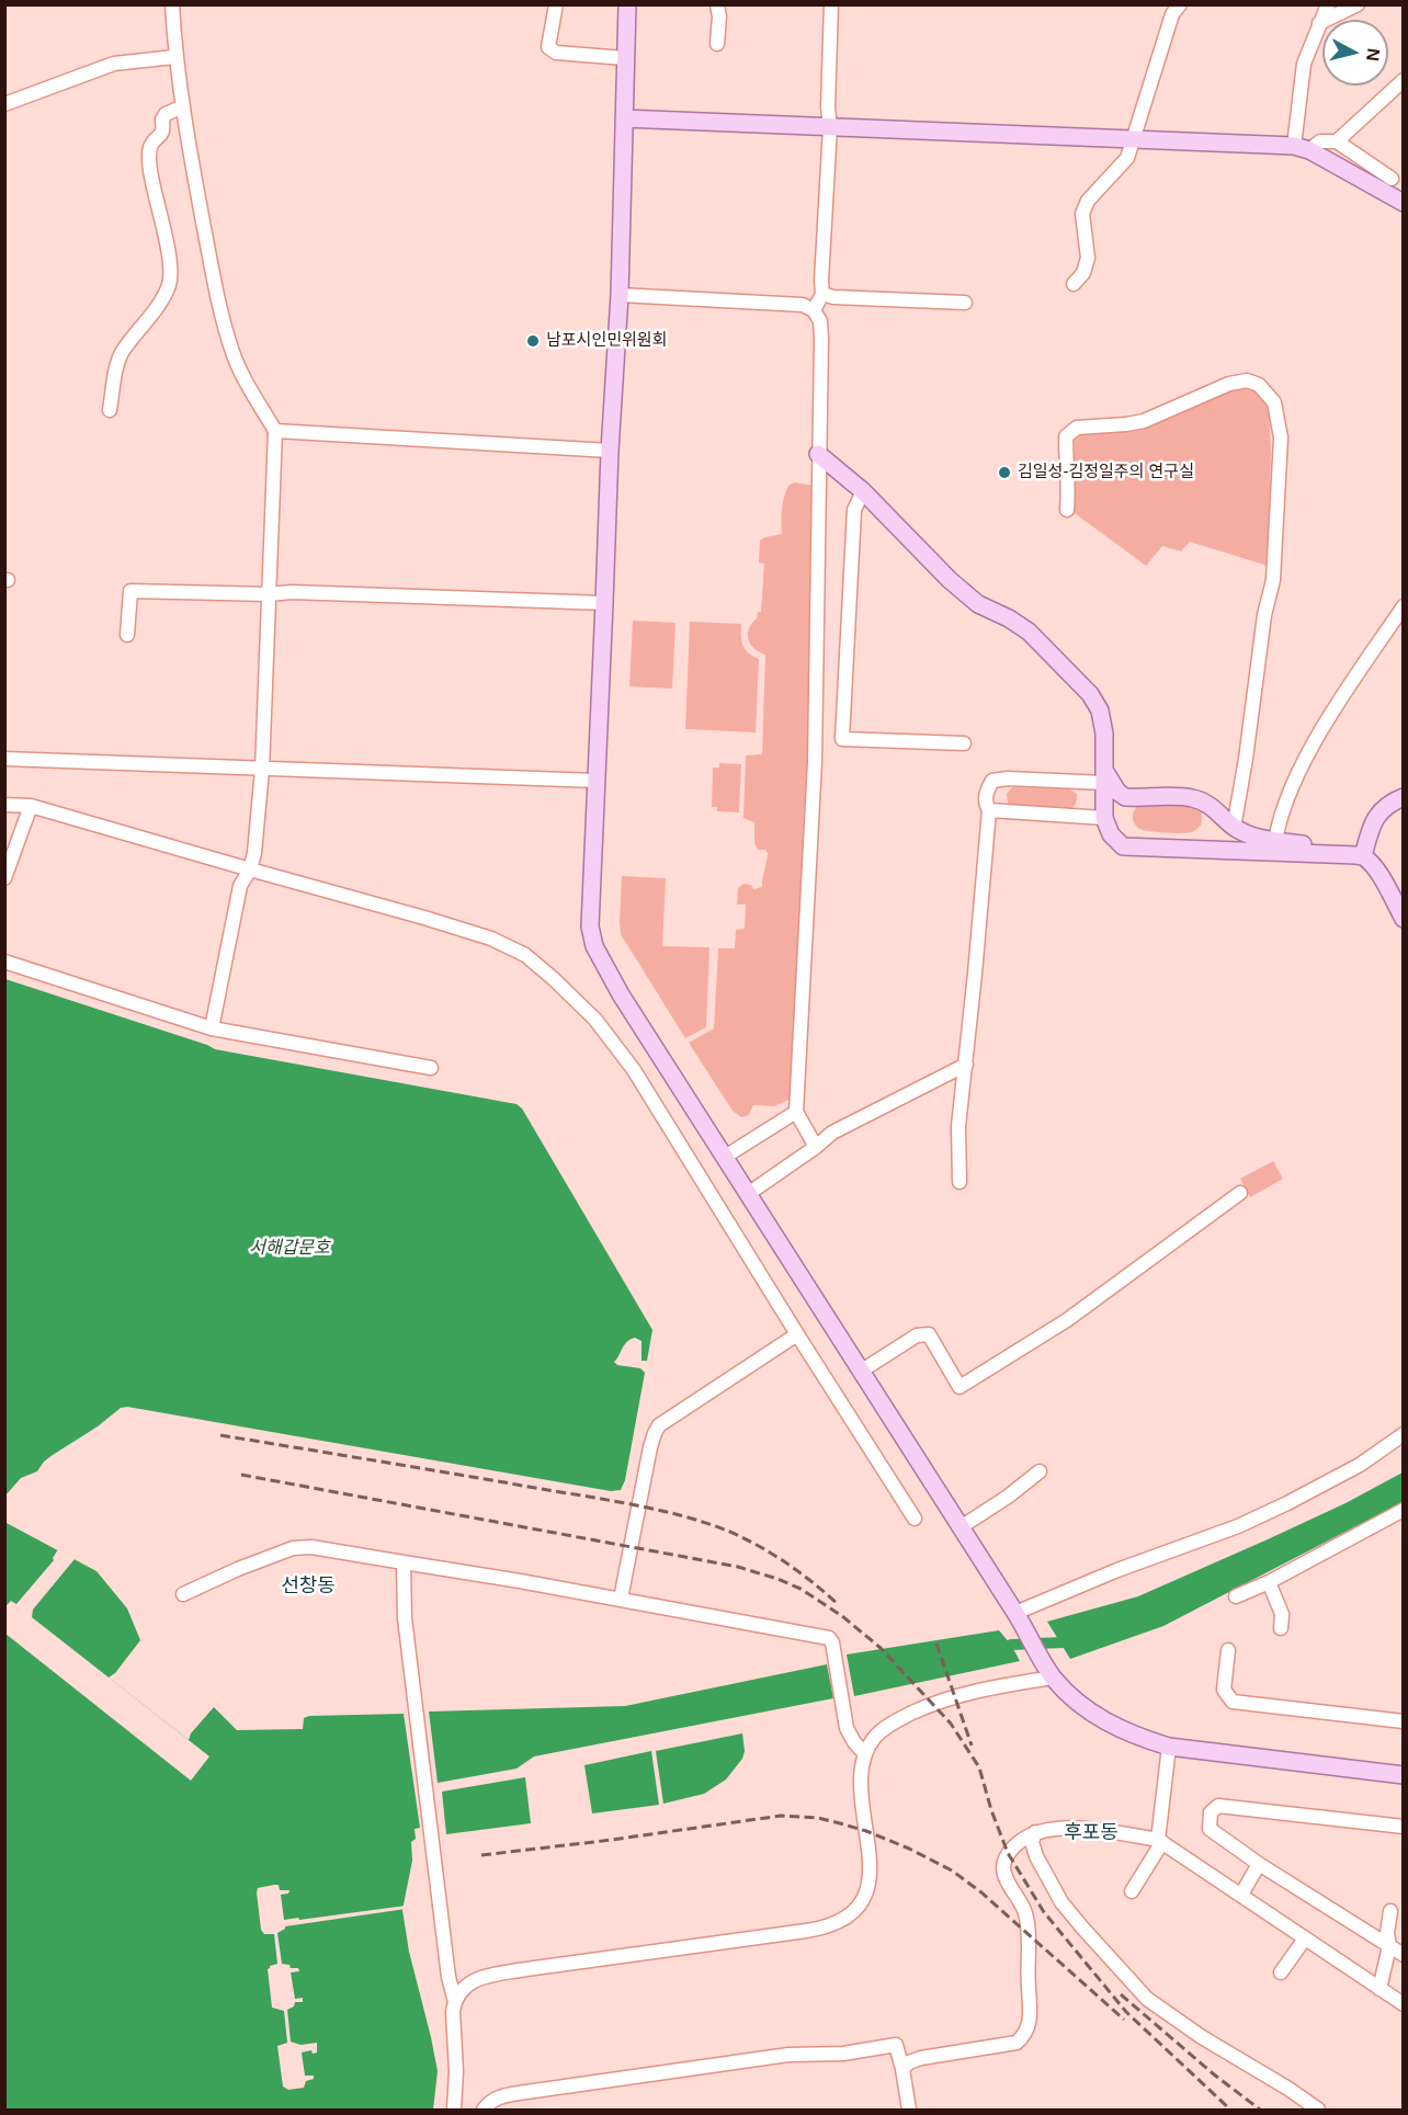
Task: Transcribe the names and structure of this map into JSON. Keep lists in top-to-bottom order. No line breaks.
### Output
{"districts":["선창동","후포동"],"water":["서해갑문호"],"places":["남포시인민위원회","김일성-김정일주의 연구실"],"north":"right"}
